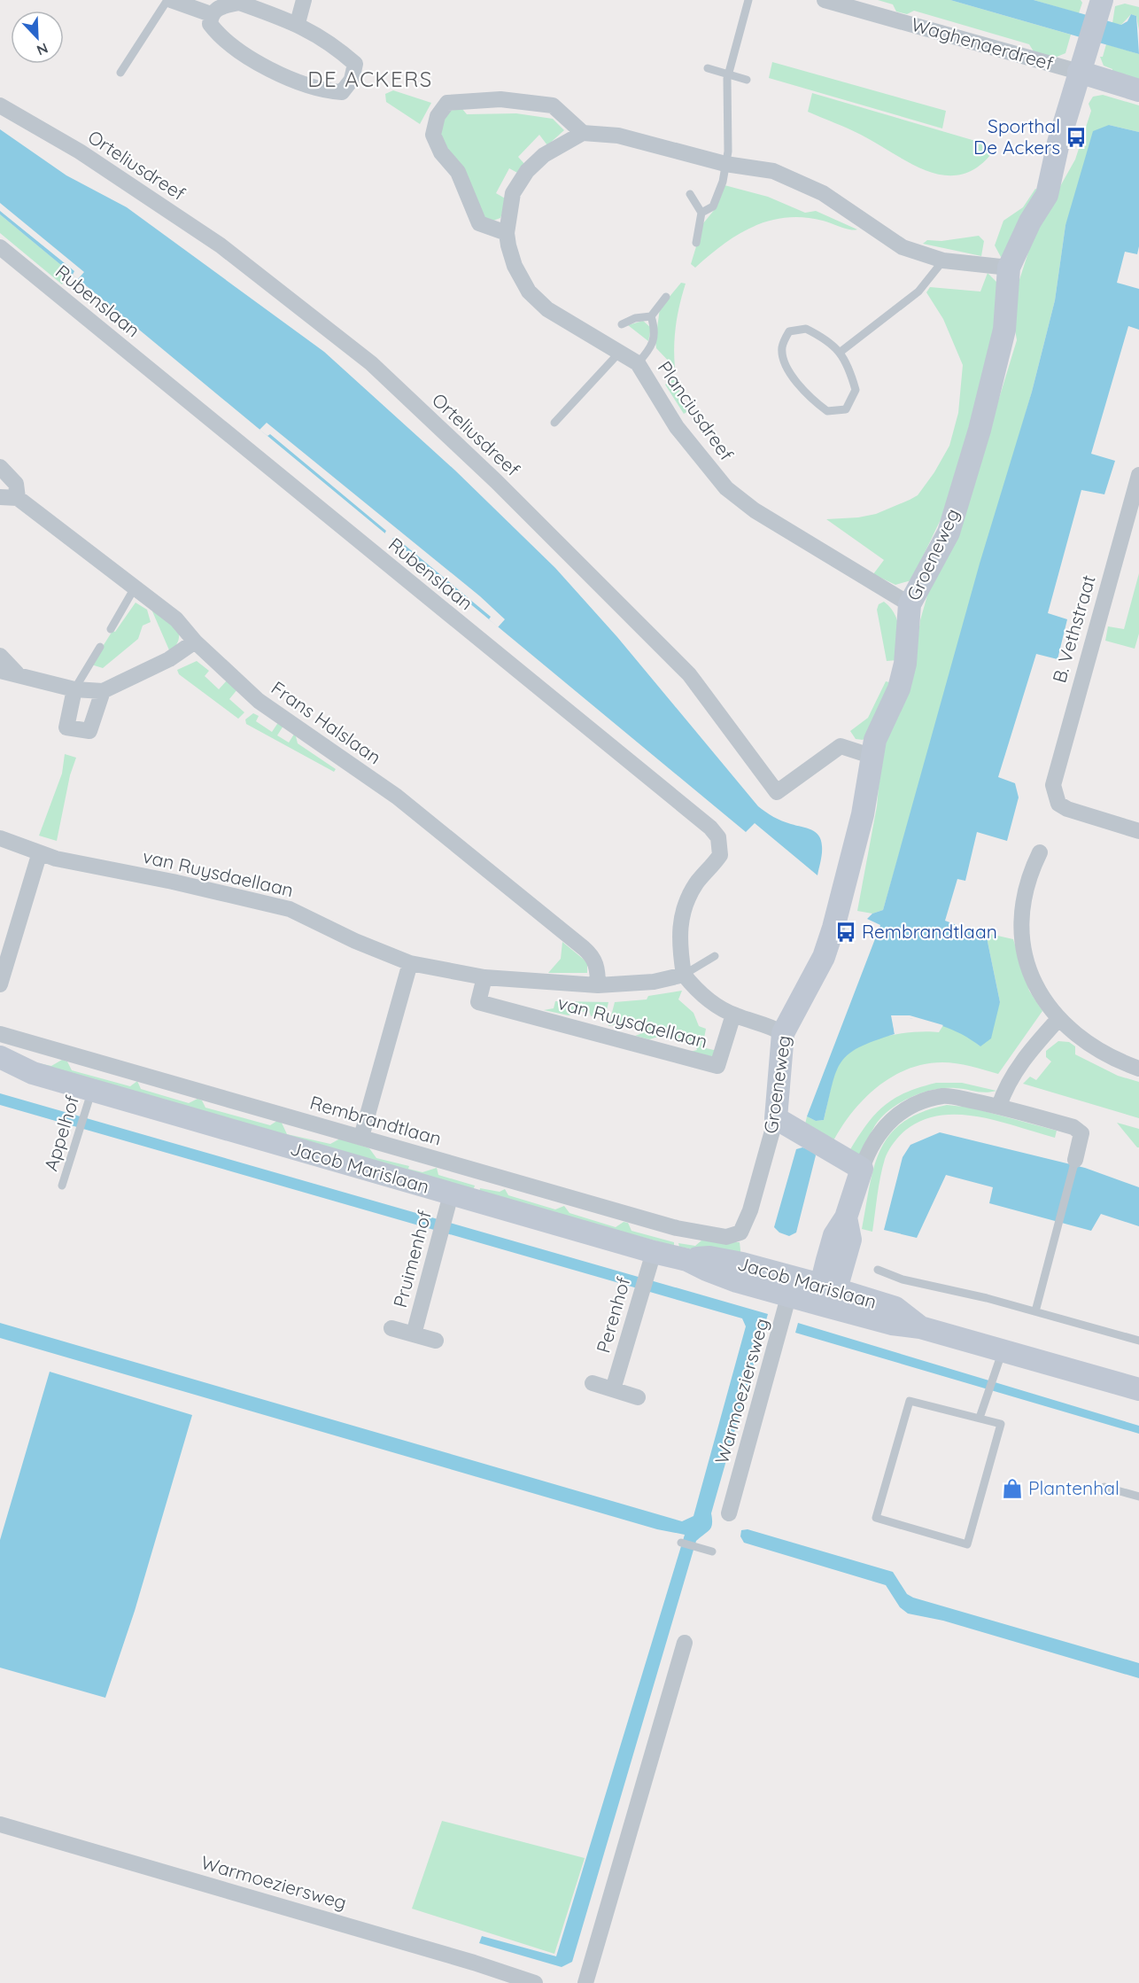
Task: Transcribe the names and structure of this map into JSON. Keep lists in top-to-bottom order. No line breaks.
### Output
{"streets":{"street":["Waghenaerdreef","Orteliusdreef","Rubenslaan","Planciusdreef","Groeneweg","B. Vethstraat","Frans Halslaan","van Ruysdaellaan","Rembrandtlaan","Jacob Marislaan","Pruimenhof","Perenhof","Warmoeziersweg"],"lane":["Appelhof"]},"crossings":[["Waghenaerdreef","Groeneweg"],["Orteliusdreef","Groeneweg"],["Rubenslaan","van Ruysdaellaan"],["Planciusdreef","Groeneweg"],["Groeneweg","van Ruysdaellaan"],["Groeneweg","Rembrandtlaan"],["Frans Halslaan","van Ruysdaellaan"],["Appelhof","Jacob Marislaan"],["Jacob Marislaan","Pruimenhof"],["Jacob Marislaan","Perenhof"],["Jacob Marislaan","Warmoeziersweg"]],"districts":["DE ACKERS"],"places":{"bus stop":["Sporthal De Ackers","Rembrandtlaan"],"shop":["Plantenhal"]},"north":"bottom right"}
